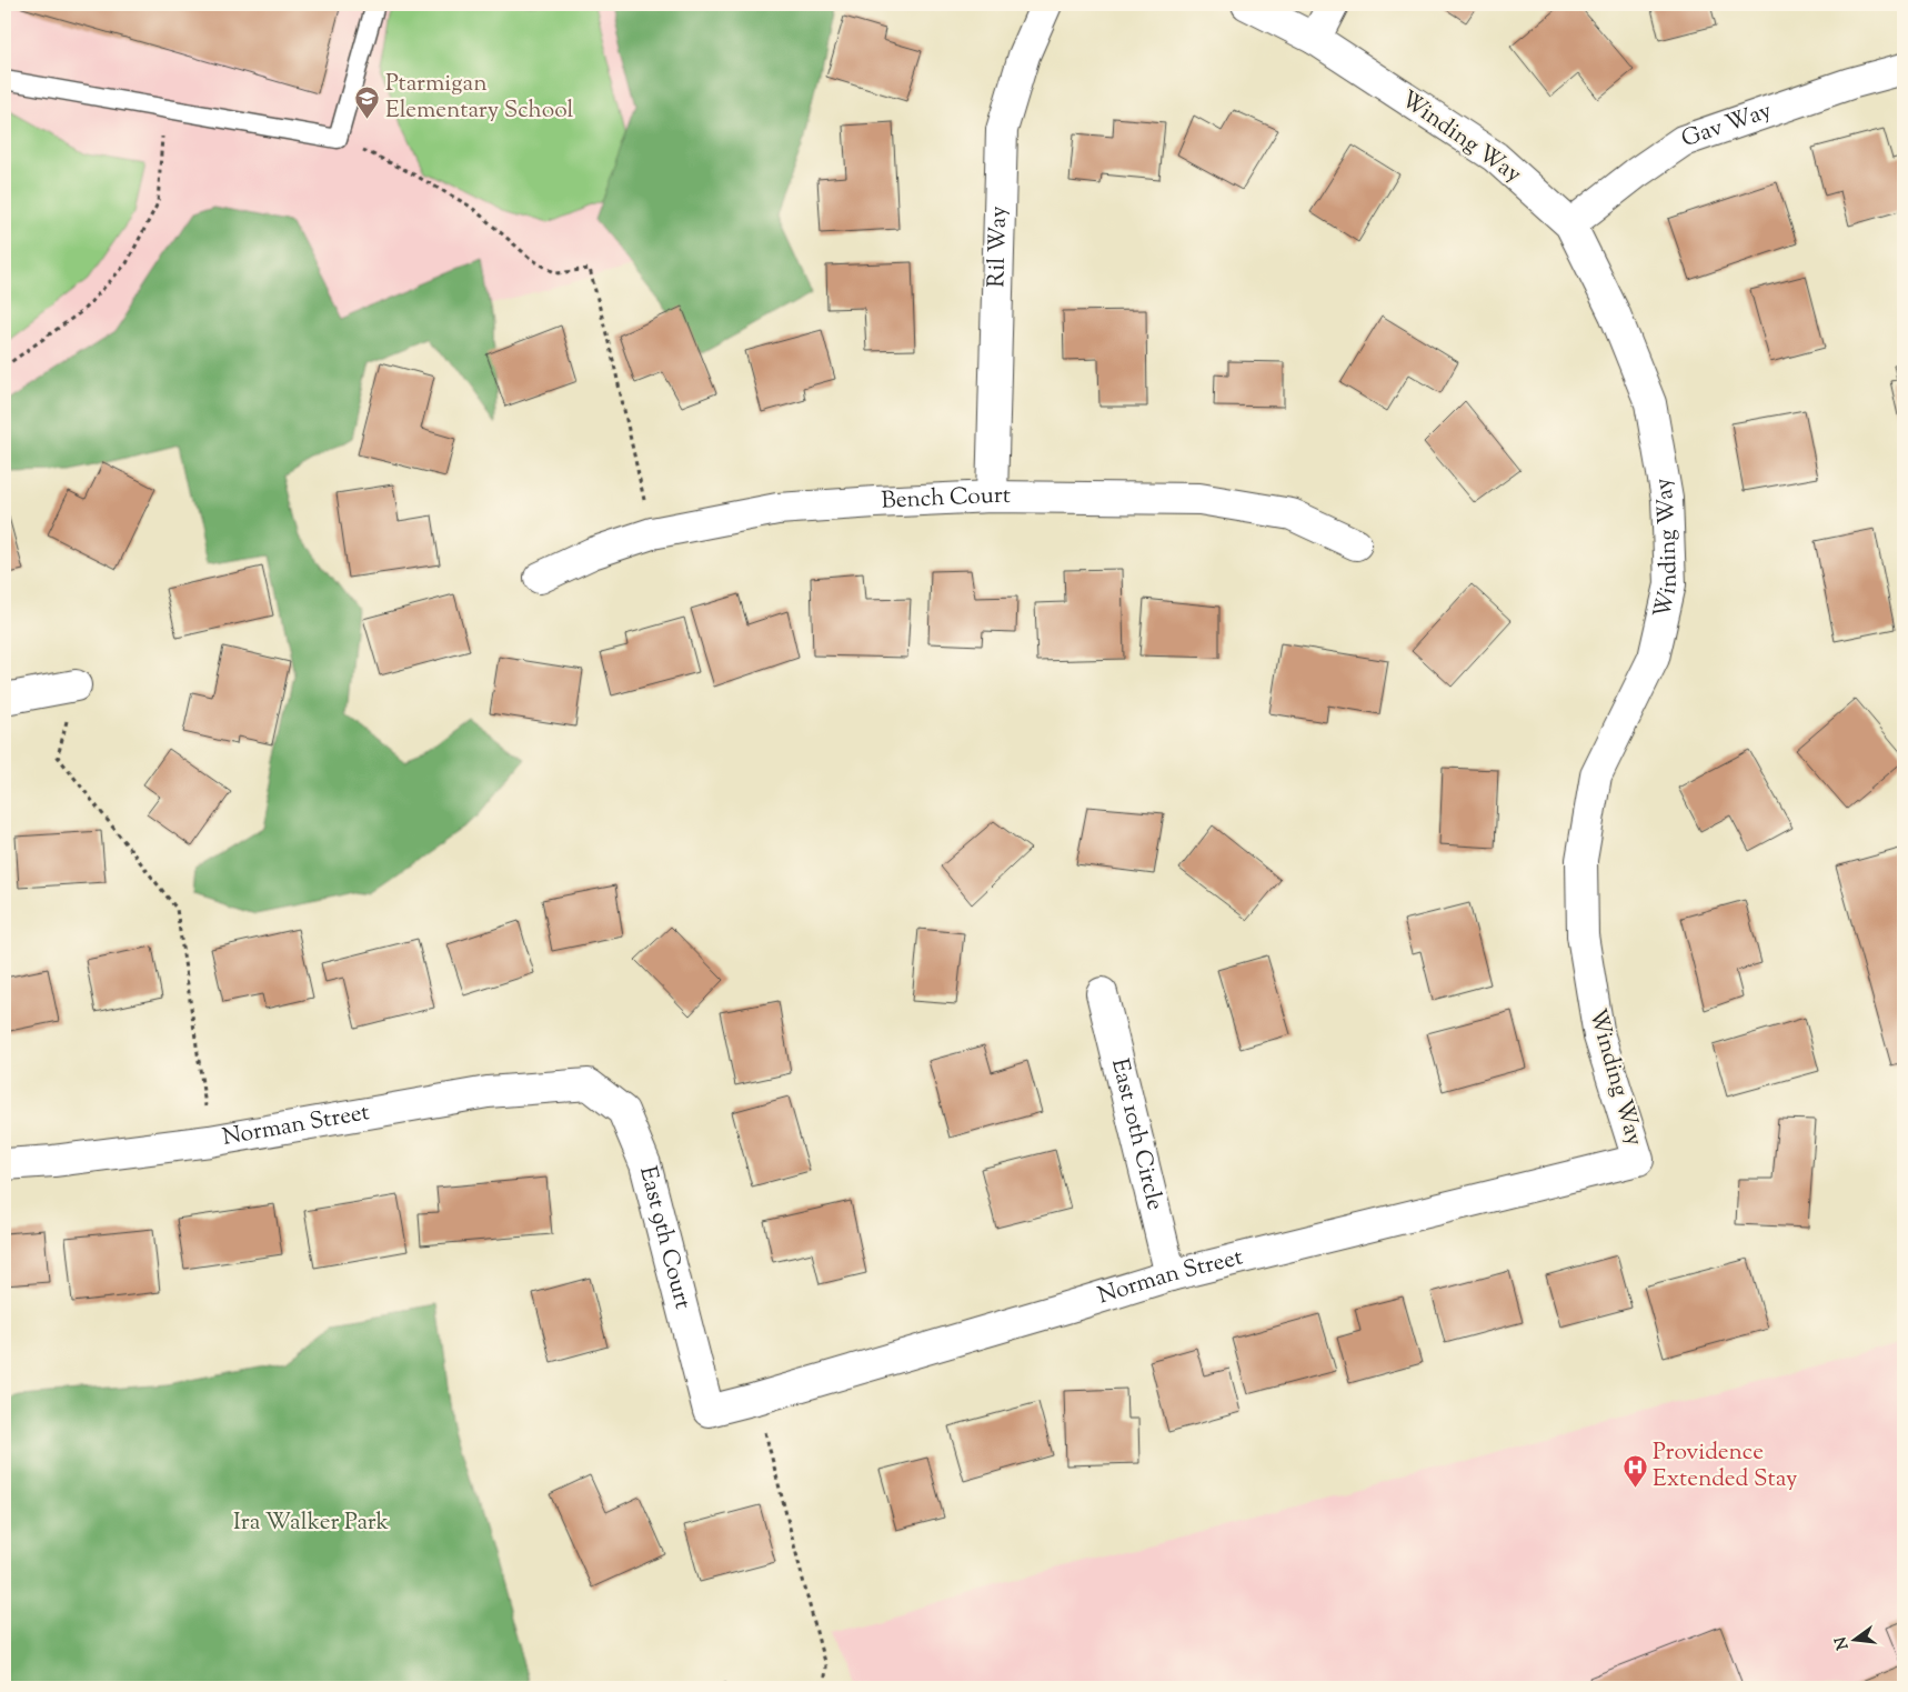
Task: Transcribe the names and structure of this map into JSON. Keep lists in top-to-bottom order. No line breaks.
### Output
{"streets":{"street":["Gav Way","Winding Way","Ril Way","Bench Court","Norman Street","East 10th Circle","East 9th Court"]},"crossings":[["Gav Way","Winding Way"],["Winding Way","Norman Street"],["Ril Way","Bench Court"],["Norman Street","East 10th Circle"],["Norman Street","East 9th Court"]],"parks":["Ira Walker Park"],"places":{"school or university":["Ptarmigan Elementary School"],"hospital":["Providence Extended Stay"]},"north":"left"}
